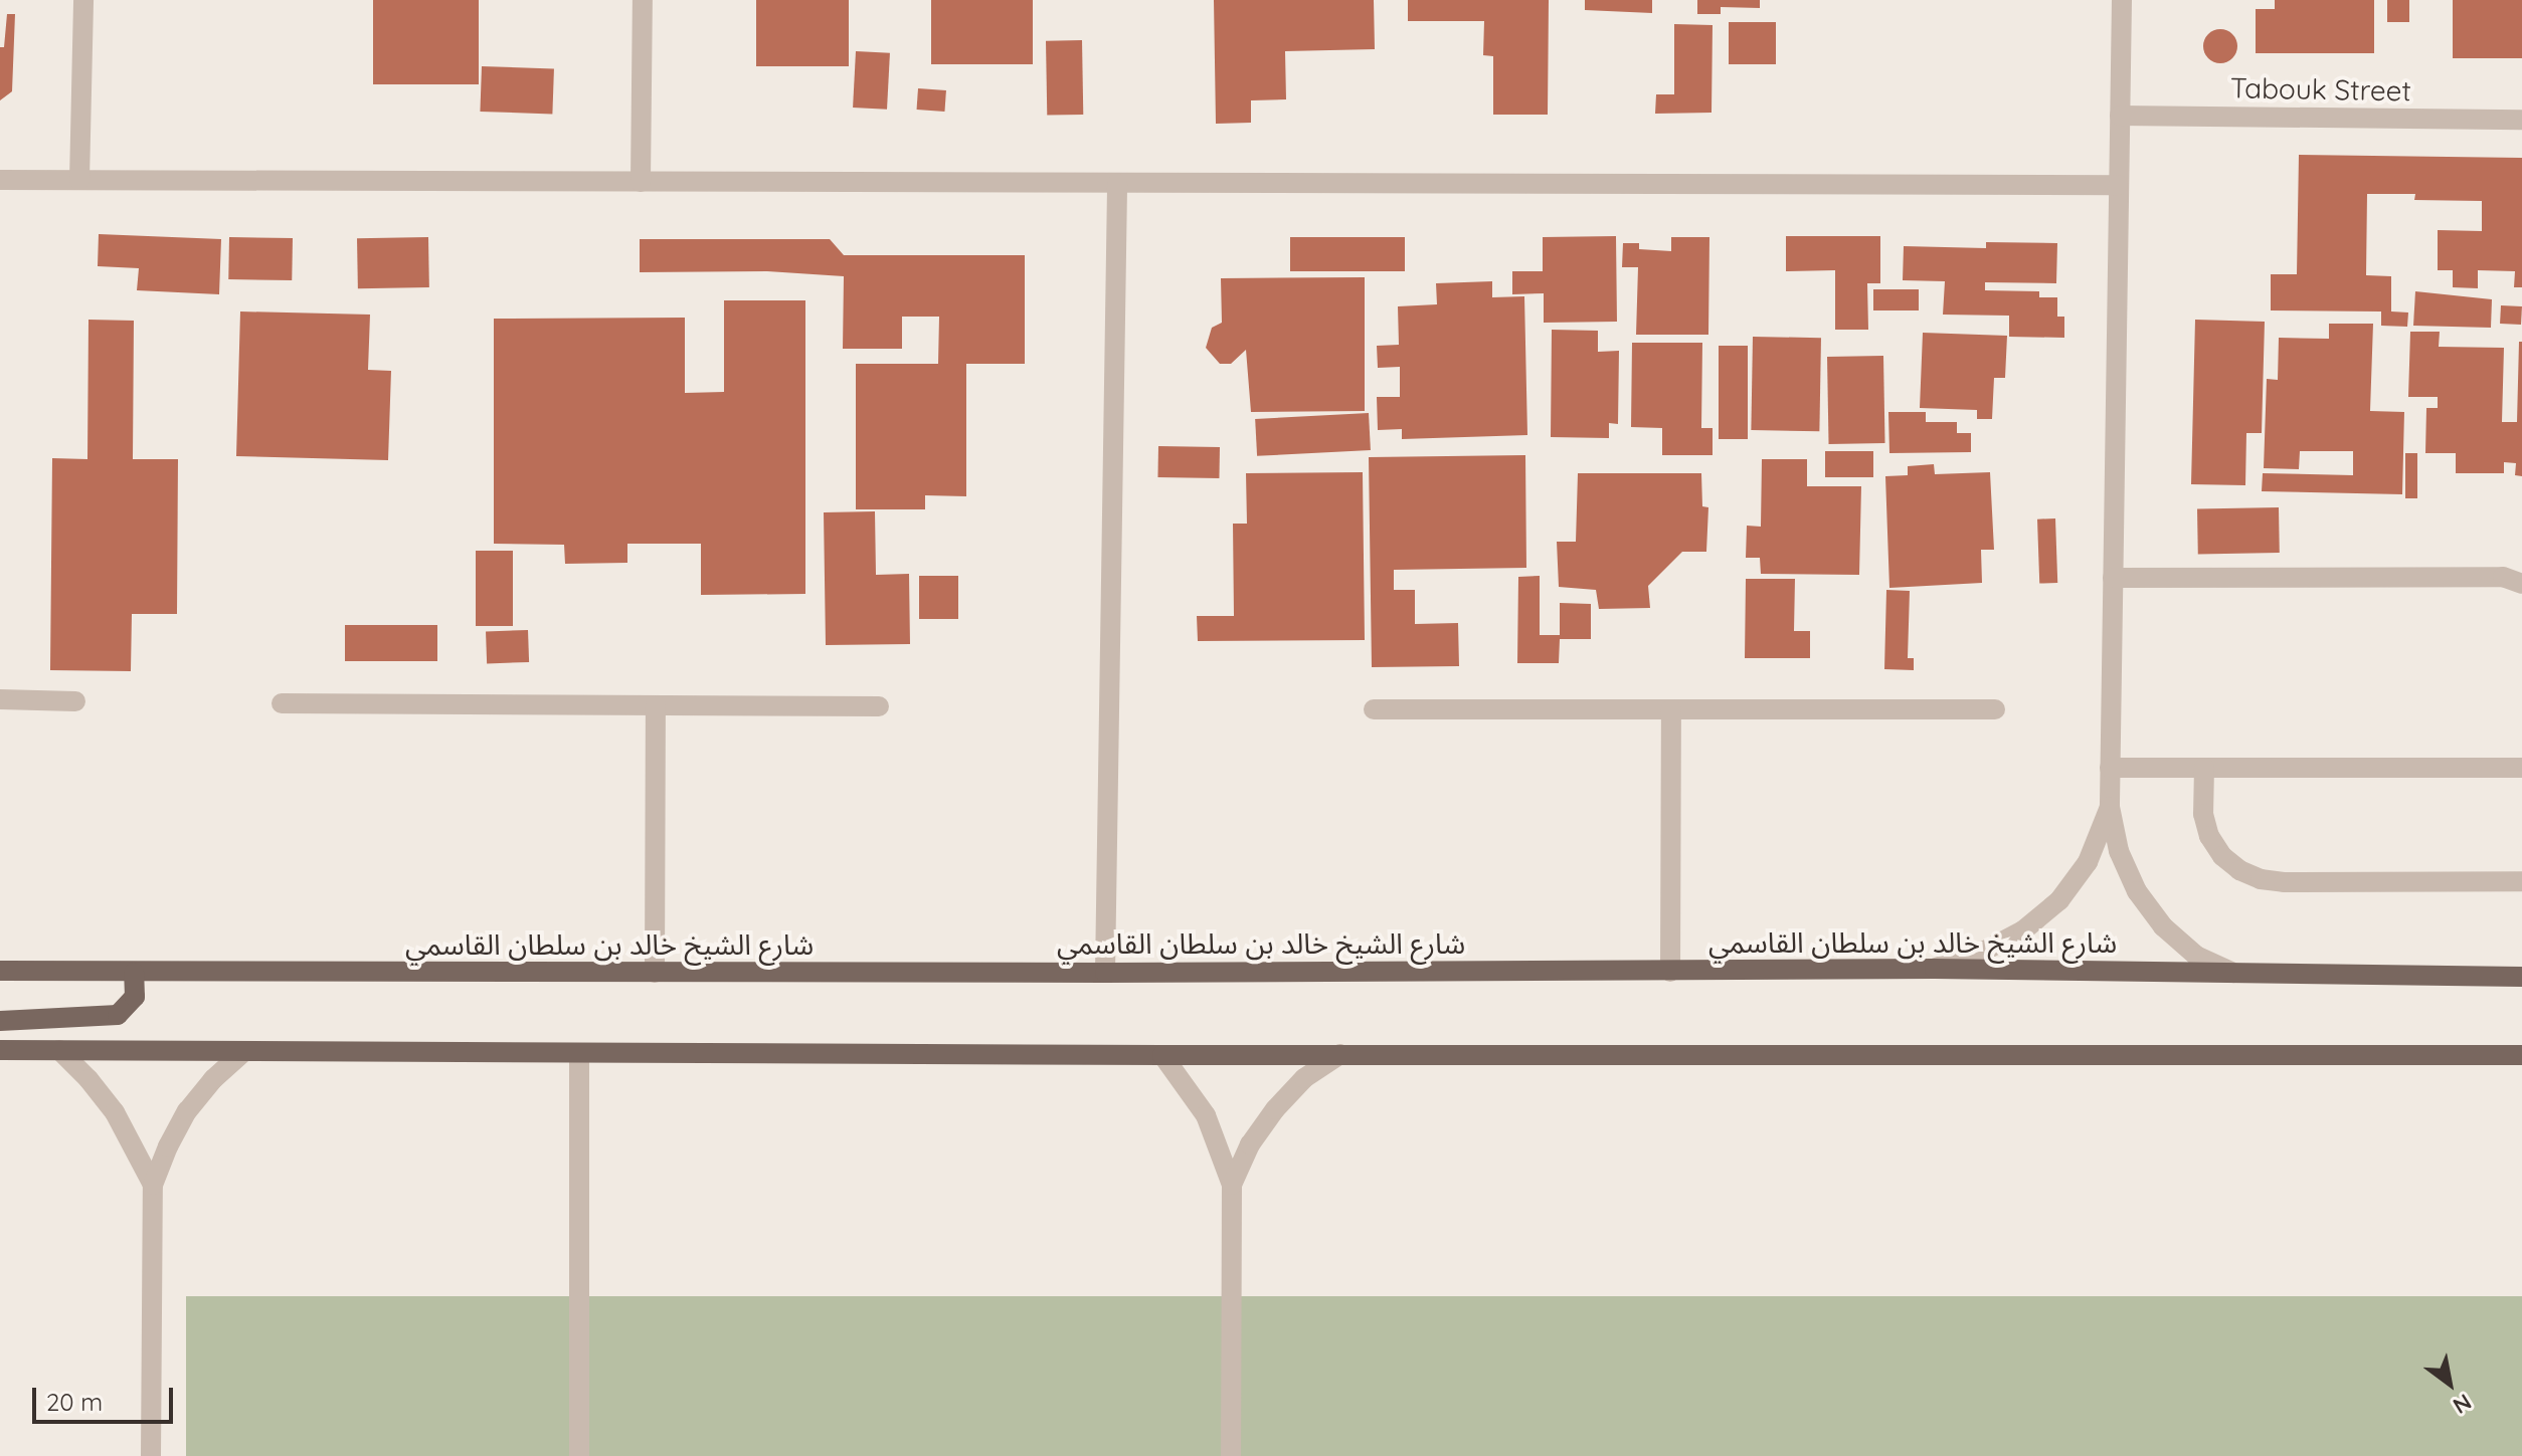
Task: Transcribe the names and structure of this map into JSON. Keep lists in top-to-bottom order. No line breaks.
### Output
{"streets":{"main road":["شارع الشيخ خالد بن سلطان القاسمي"],"street":["Tabouk Street"]},"scale_bar":"20 m","north":"bottom right"}
